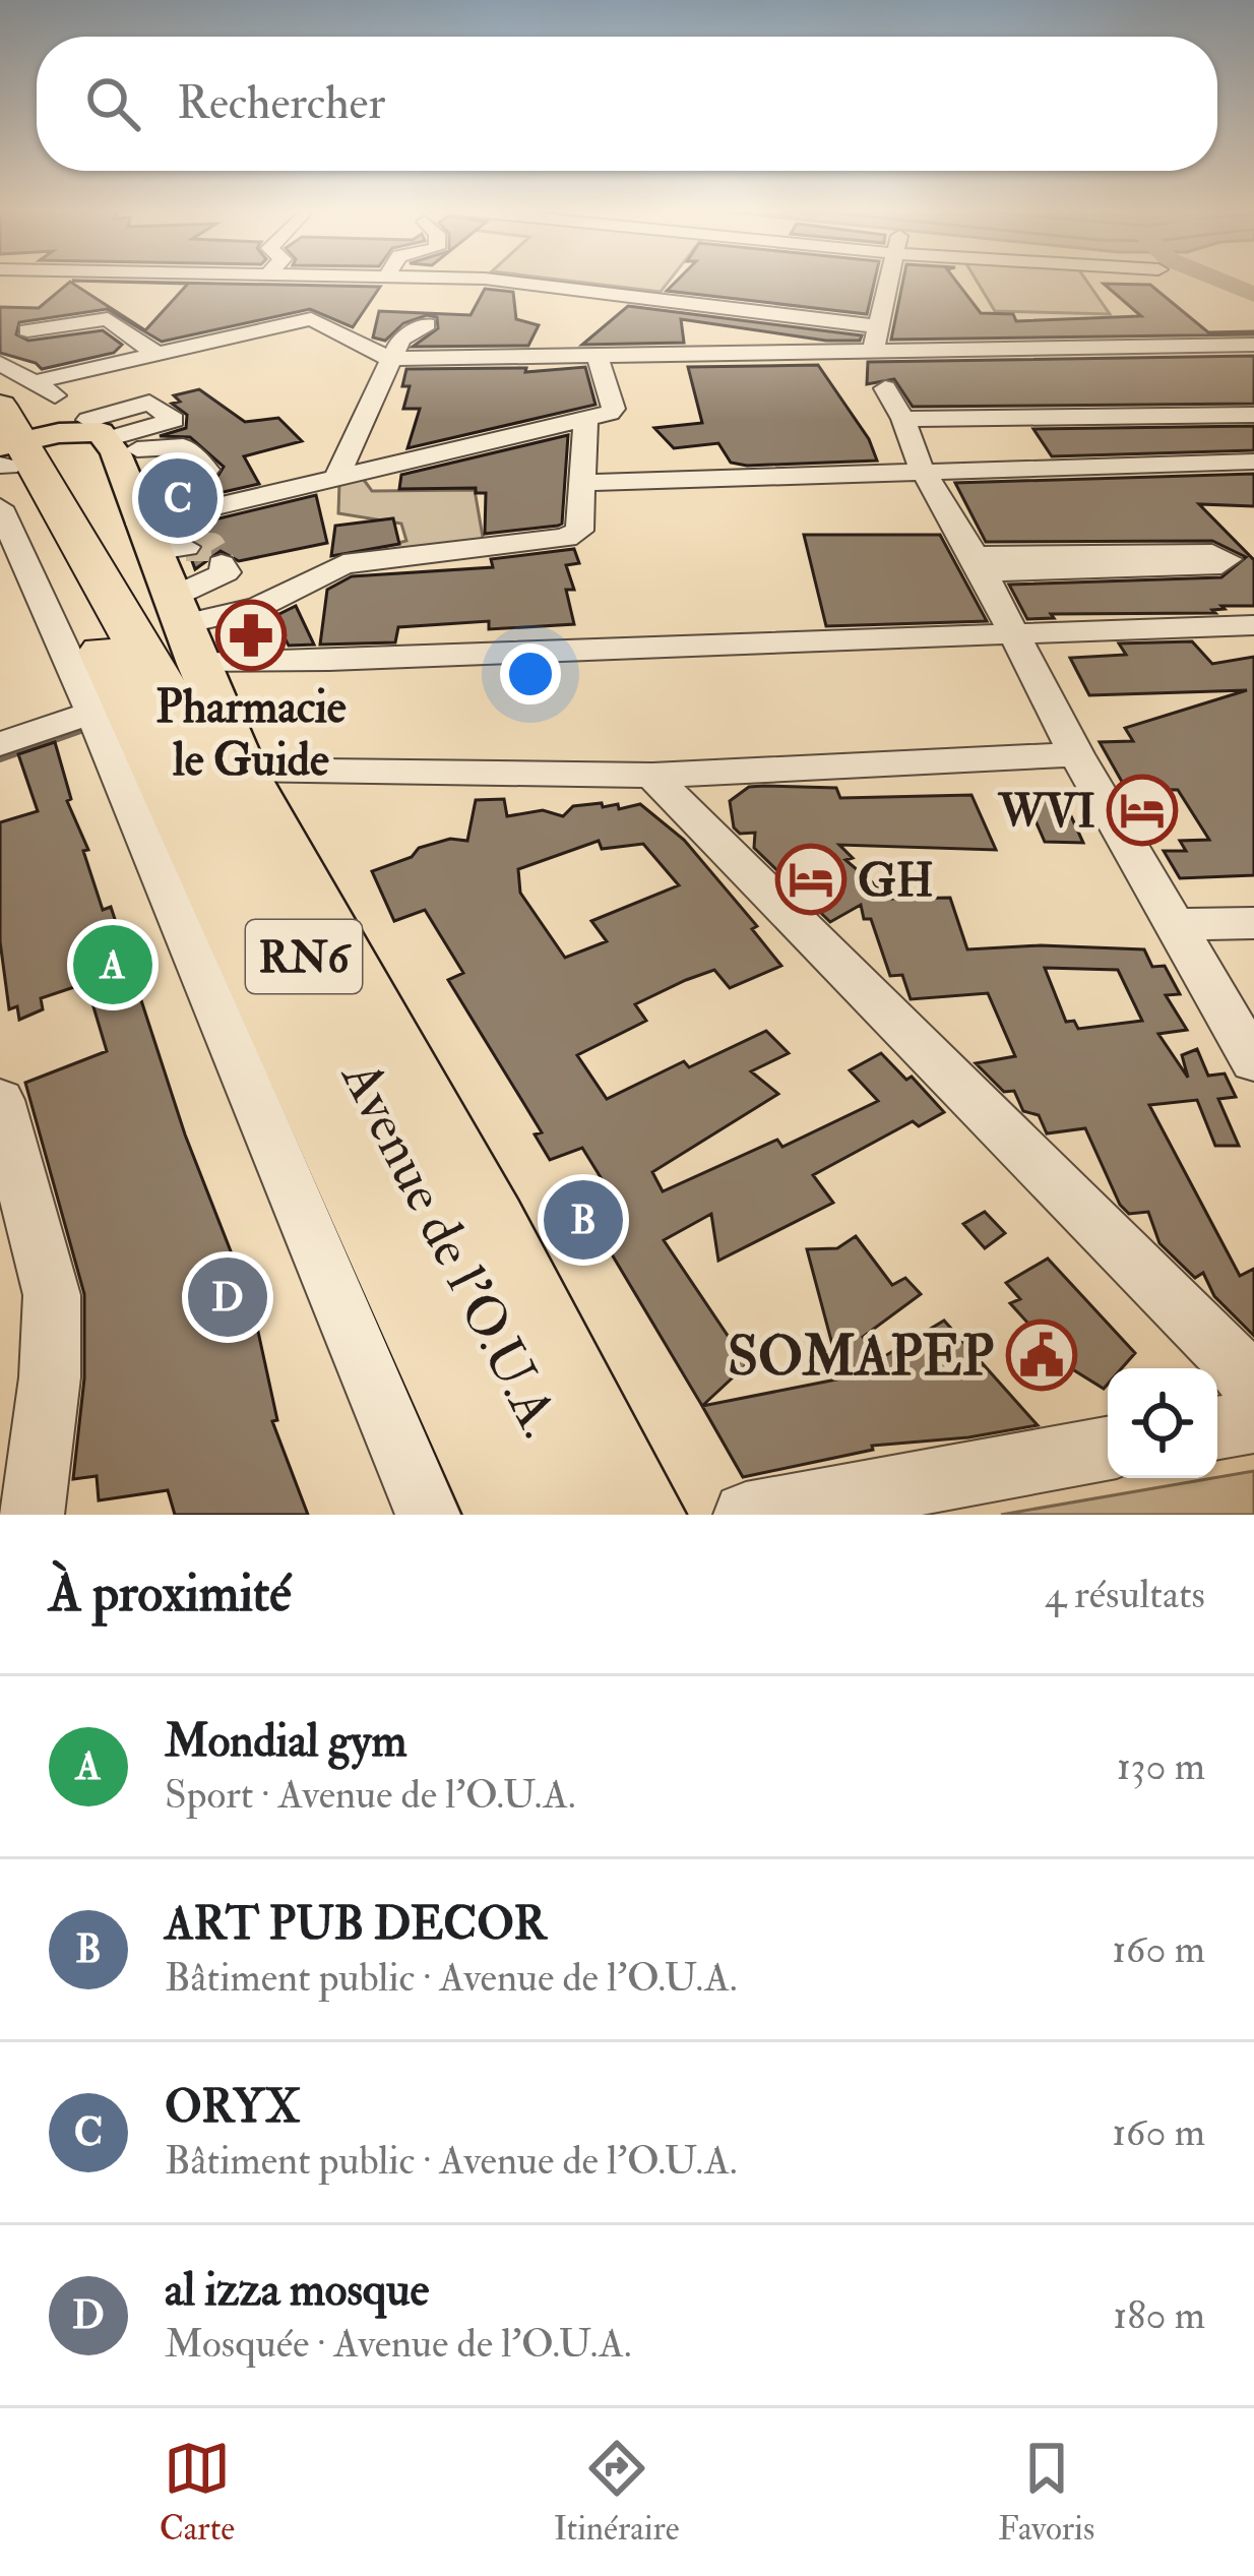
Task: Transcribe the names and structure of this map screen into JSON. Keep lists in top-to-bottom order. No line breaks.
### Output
{"streets":{"highway":["RN6","Avenue de l'O.U.A."]},"places":{"pharmacy":["Pharmacie le Guide"],"hotel":["WVI","GH"],"public building":["SOMAPEP"]},"page":{"search":"Rechercher","pins":["C","A","B","D"],"heading":["À proximité","4 résultats"],"list":[{"mark":"A","name":"Mondial gym","note":"Sport · Avenue de l'O.U.A.","value":"130 m"},{"mark":"B","name":"ART PUB DECOR","note":"Bâtiment public · Avenue de l'O.U.A.","value":"160 m"},{"mark":"C","name":"ORYX","note":"Bâtiment public · Avenue de l'O.U.A.","value":"160 m"},{"mark":"D","name":"al izza mosque","note":"Mosquée · Avenue de l'O.U.A.","value":"180 m"}],"nav":["Carte","Itinéraire","Favoris"]}}
